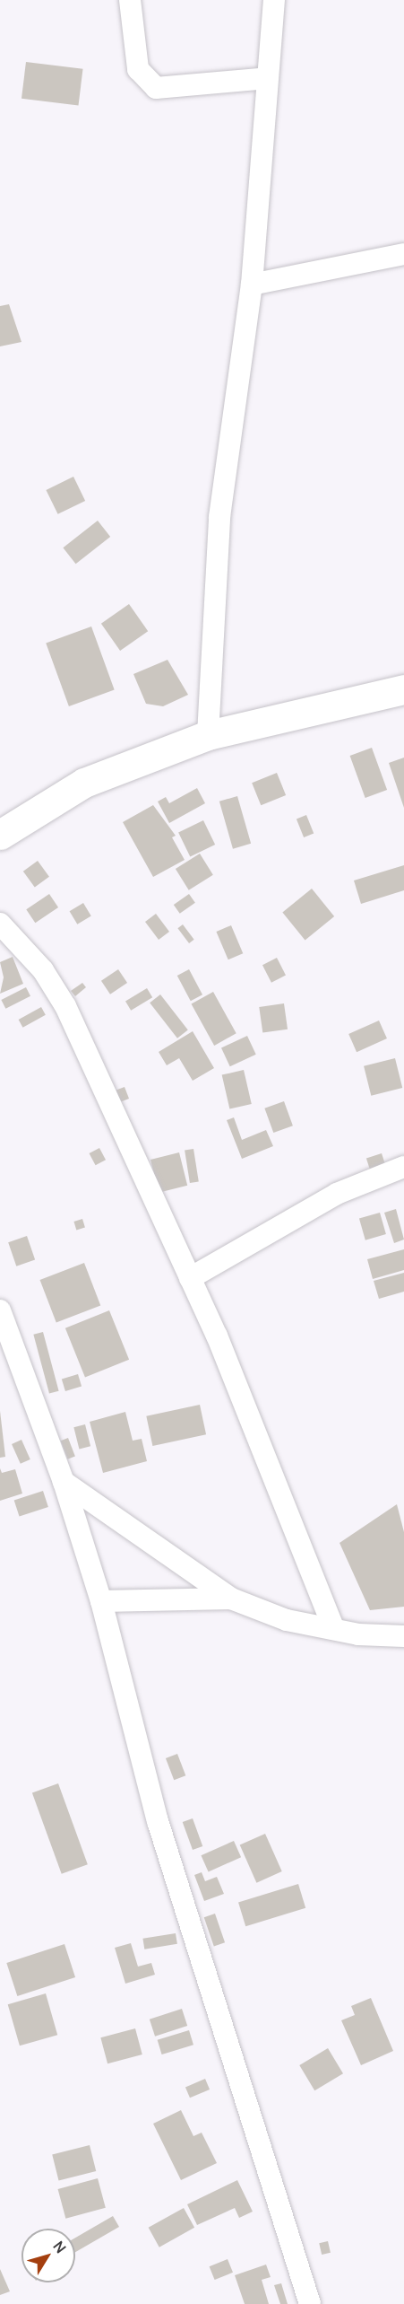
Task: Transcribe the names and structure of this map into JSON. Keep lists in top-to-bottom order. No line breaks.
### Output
{"north":"top right"}
